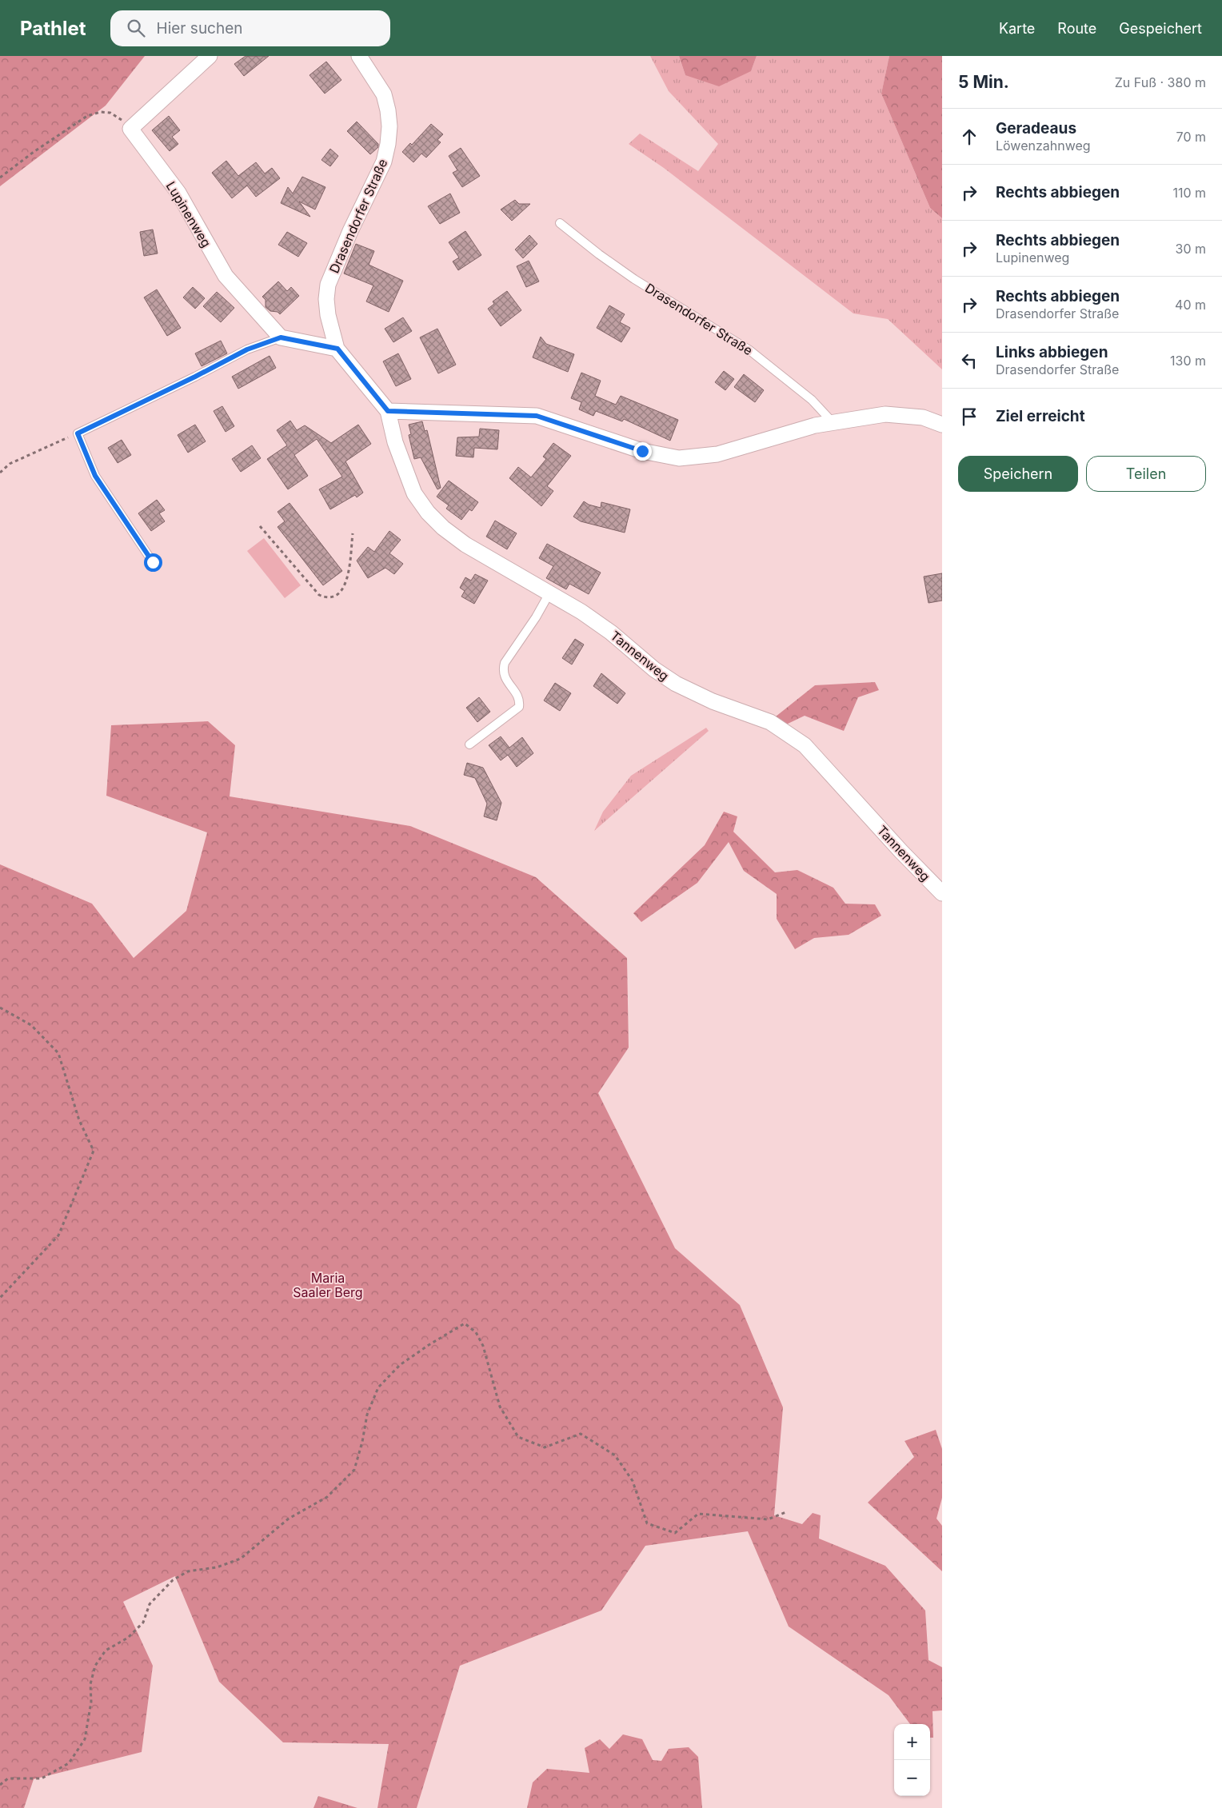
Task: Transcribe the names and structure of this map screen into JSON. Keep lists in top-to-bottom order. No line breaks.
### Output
{"streets":{"street":["Lupinenweg","Drasendorfer Straße","Tannenweg"]},"crossings":[["Drasendorfer Straße","Tannenweg"]],"parks":["Maria Saaler Berg"],"page":{"header":"Pathlet","search":"Hier suchen","nav":["Karte","Route","Gespeichert"],"heading":["5 Min.","Zu Fuß · 380 m"],"list":[["Geradeaus","Löwenzahnweg","70 m"],["Rechts abbiegen","110 m"],["Rechts abbiegen","Lupinenweg","30 m"],["Rechts abbiegen","Drasendorfer Straße","40 m"],["Links abbiegen","Drasendorfer Straße","130 m"],"Ziel erreicht"],"buttons":["Speichern","Teilen"],"map_buttons":["+","−"]}}
